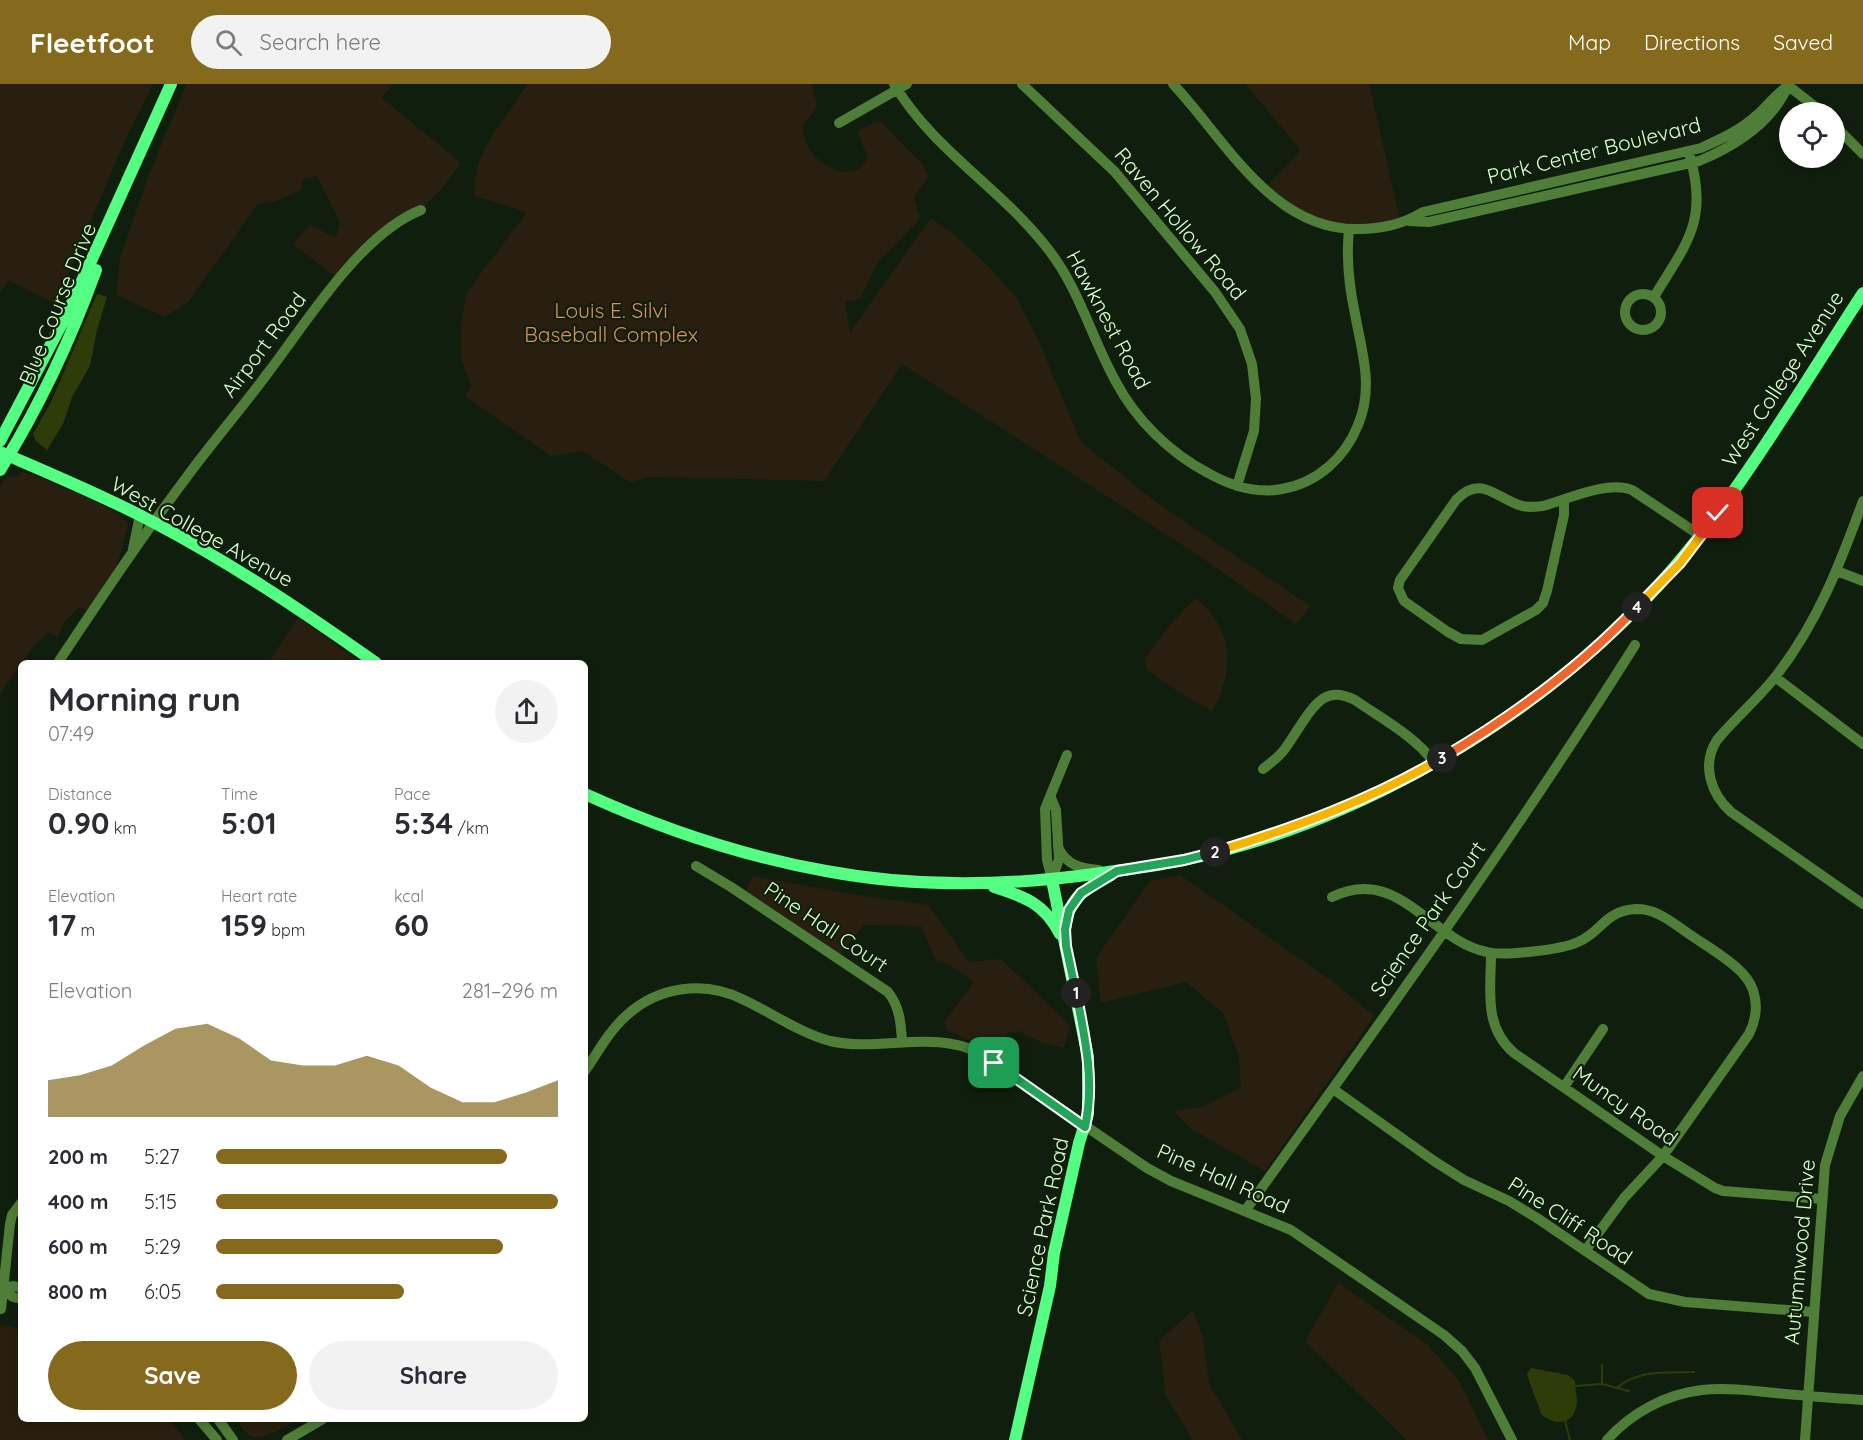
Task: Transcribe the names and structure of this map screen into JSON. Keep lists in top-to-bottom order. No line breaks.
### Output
{"streets":{"main road":["Blue Course Drive","West College Avenue","Science Park Road"],"street":["Park Center Boulevard","Raven Hollow Road","Hawknest Road","Airport Road","Science Park Court","Pine Hall Court","Muncy Road","Pine Hall Road","Pine Cliff Road","Autumnwood Drive"]},"crossings":[["Park Center Boulevard","Hawknest Road"],["Raven Hollow Road","Hawknest Road"],["Blue Course Drive","West College Avenue"],["Airport Road","West College Avenue"],["West College Avenue","Science Park Road"],["Science Park Court","Pine Hall Road"],["Science Park Court","Pine Cliff Road"],["Pine Hall Court","Pine Hall Road"],["Muncy Road","Autumnwood Drive"],["Pine Hall Road","Science Park Road"],["Pine Cliff Road","Autumnwood Drive"]],"parks":["Louis E. Silvi Baseball Complex"],"page":{"header":"Fleetfoot","search":"Search here","nav":["Map","Directions","Saved"],"pins":["4","3","2","1"],"heading":["Morning run","07:49"],"stats":[["Distance","0.90 km"],["Time","5:01"],["Pace","5:34 /km"],["Elevation","17 m"],["Heart rate","159 bpm"],["kcal","60"]],"chart":["Elevation","281–296 m"],"list":[{"name":"200 m","note":"5:27"},{"name":"400 m","note":"5:15"},{"name":"600 m","note":"5:29"},{"name":"800 m","note":"6:05"}],"buttons":["Save","Share"]}}
